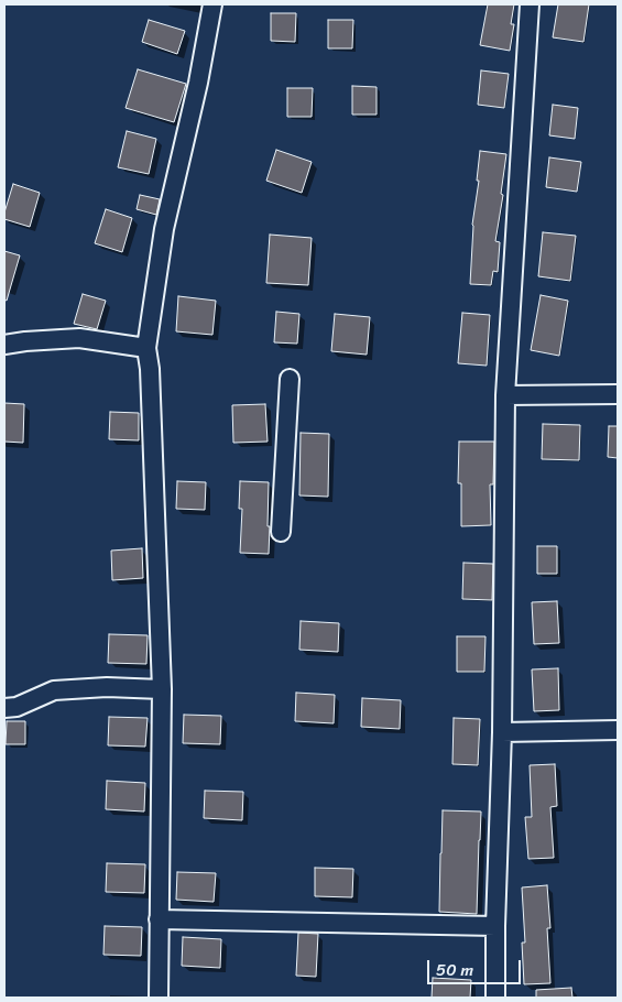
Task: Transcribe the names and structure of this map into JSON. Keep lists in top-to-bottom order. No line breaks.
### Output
{"scale_bar":"50 m"}
